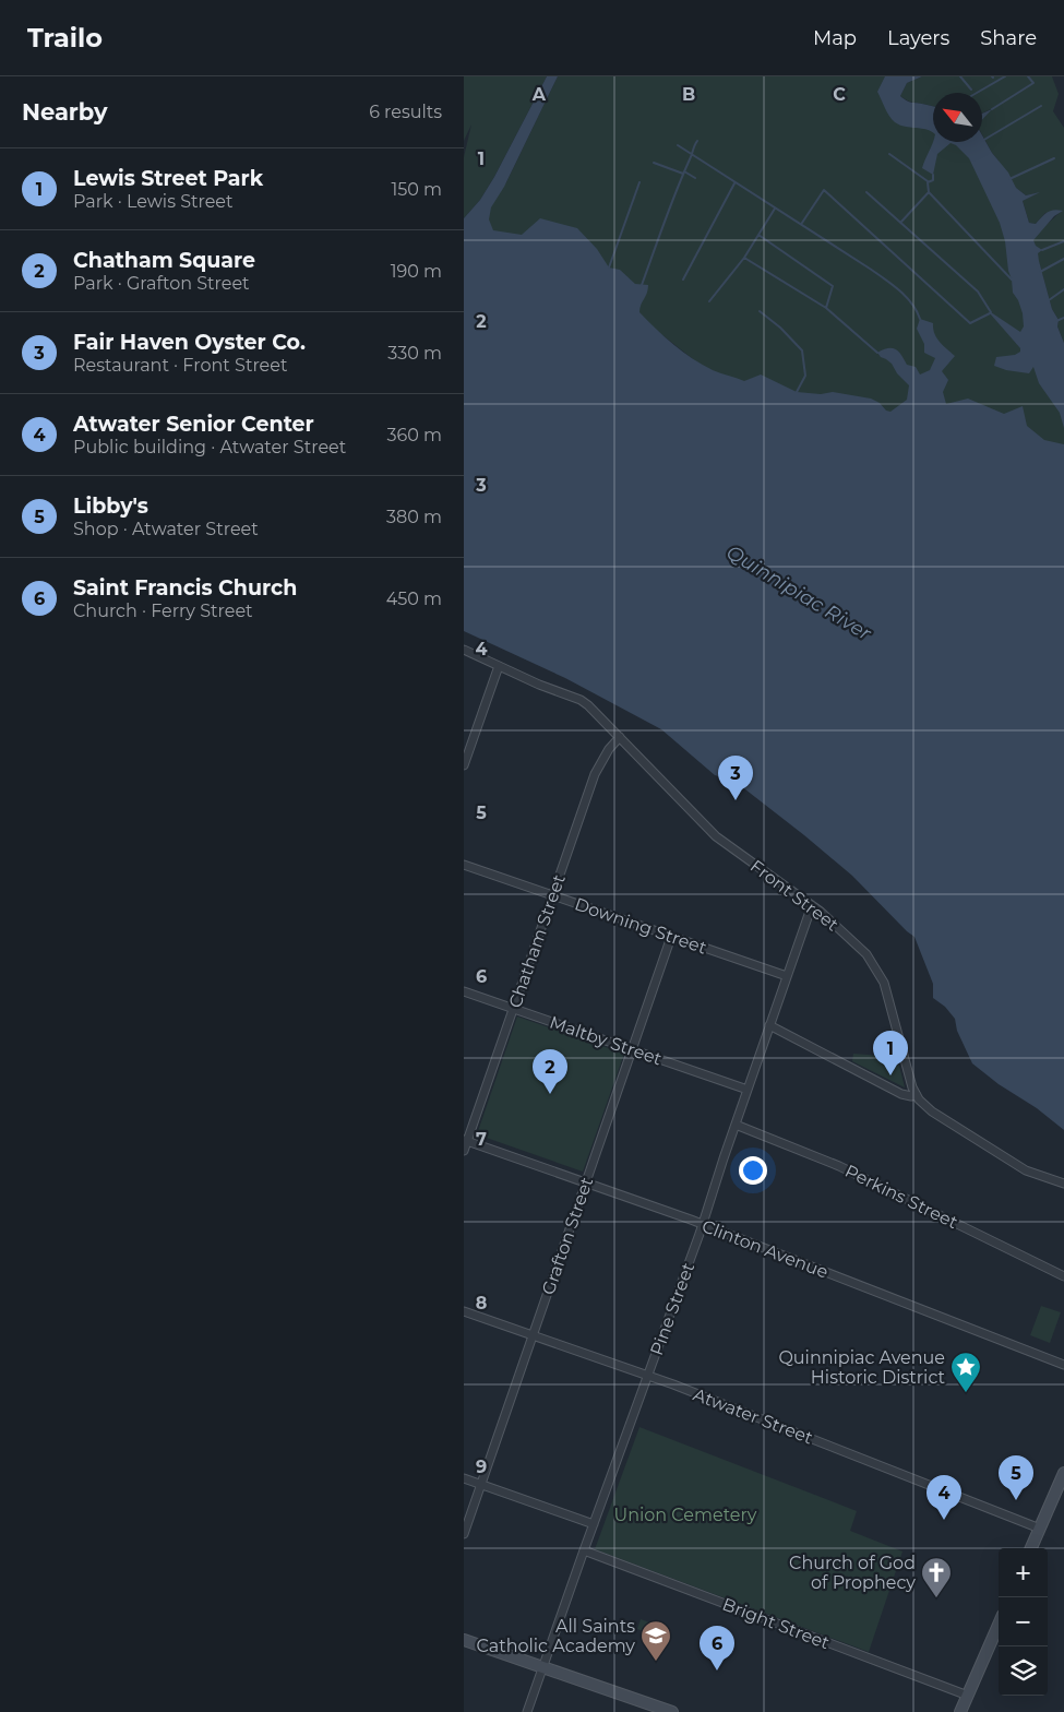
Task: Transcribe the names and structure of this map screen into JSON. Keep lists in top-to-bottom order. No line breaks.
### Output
{"streets":{"street":["Front Street","Downing Street","Chatham Street","Maltby Street","Perkins Street","Grafton Street","Clinton Avenue","Pine Street","Atwater Street","Bright Street"]},"crossings":[["Front Street","Chatham Street"],["Front Street","Pine Street"],["Downing Street","Chatham Street"],["Downing Street","Grafton Street"],["Downing Street","Pine Street"],["Chatham Street","Maltby Street"],["Chatham Street","Clinton Avenue"],["Maltby Street","Grafton Street"],["Maltby Street","Pine Street"],["Perkins Street","Pine Street"],["Grafton Street","Clinton Avenue"],["Grafton Street","Atwater Street"],["Clinton Avenue","Pine Street"],["Pine Street","Atwater Street"],["Pine Street","Bright Street"]],"water":["Quinnipiac River"],"parks":["Union Cemetery"],"places":{"place":["Quinnipiac Avenue Historic District"],"church":["Church of God of Prophecy"],"school or university":["All Saints Catholic Academy"]},"north":"top left","page":{"header":"Trailo","nav":["Map","Layers","Share"],"heading":["Nearby","6 results"],"list":[{"mark":"1","name":"Lewis Street Park","note":"Park · Lewis Street","value":"150 m"},{"mark":"2","name":"Chatham Square","note":"Park · Grafton Street","value":"190 m"},{"mark":"3","name":"Fair Haven Oyster Co.","note":"Restaurant · Front Street","value":"330 m"},{"mark":"4","name":"Atwater Senior Center","note":"Public building · Atwater Street","value":"360 m"},{"mark":"5","name":"Libby's","note":"Shop · Atwater Street","value":"380 m"},{"mark":"6","name":"Saint Francis Church","note":"Church · Ferry Street","value":"450 m"}],"pins":["3","1","2","5","4","6"],"map_buttons":["+","−"]},"grid":{"columns":["A","B","C"],"rows":["1","2","3","4","5","6","7","8","9"]}}
